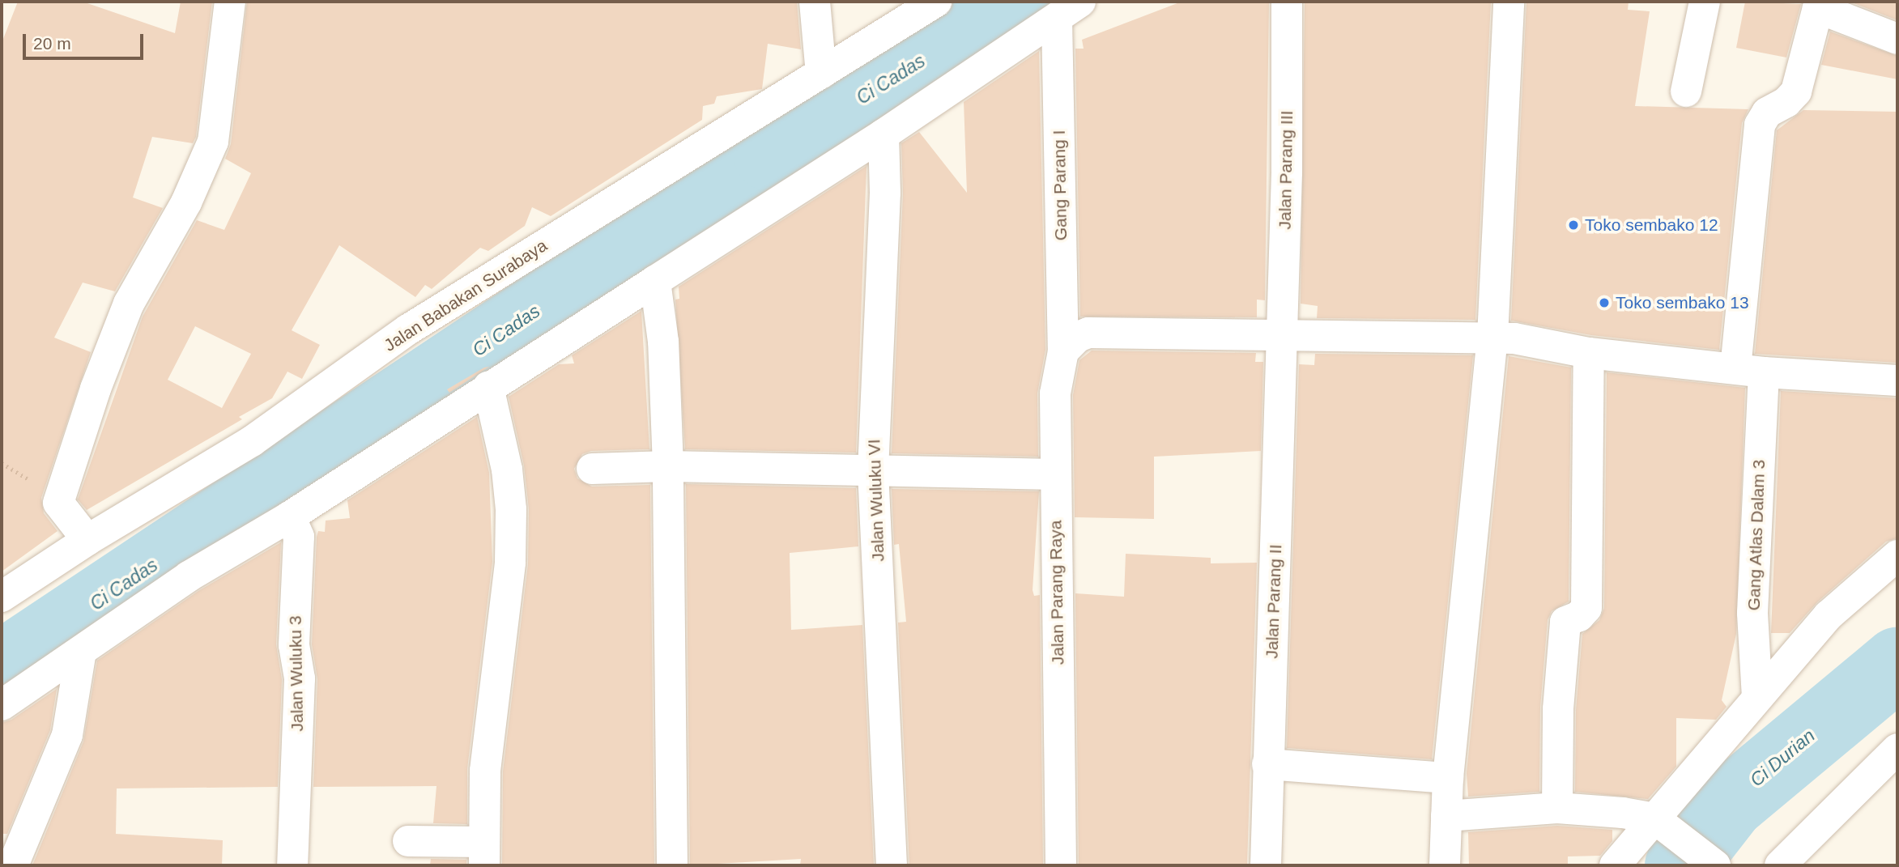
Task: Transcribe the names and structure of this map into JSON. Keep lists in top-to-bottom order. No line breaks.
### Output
{"streets":{"street":["Jalan Parang III","Gang Parang I","Jalan Babakan Surabaya","Jalan Wuluku VI","Gang Atlas Dalam 3","Jalan Parang Raya","Jalan Parang II","Jalan Wuluku 3"]},"crossings":[["Jalan Parang III","Jalan Parang II"],["Gang Parang I","Jalan Parang Raya"]],"water":["Ci Cadas","Ci Durian"],"places":["Toko sembako 12","Toko sembako 13"],"scale_bar":"20 m"}
